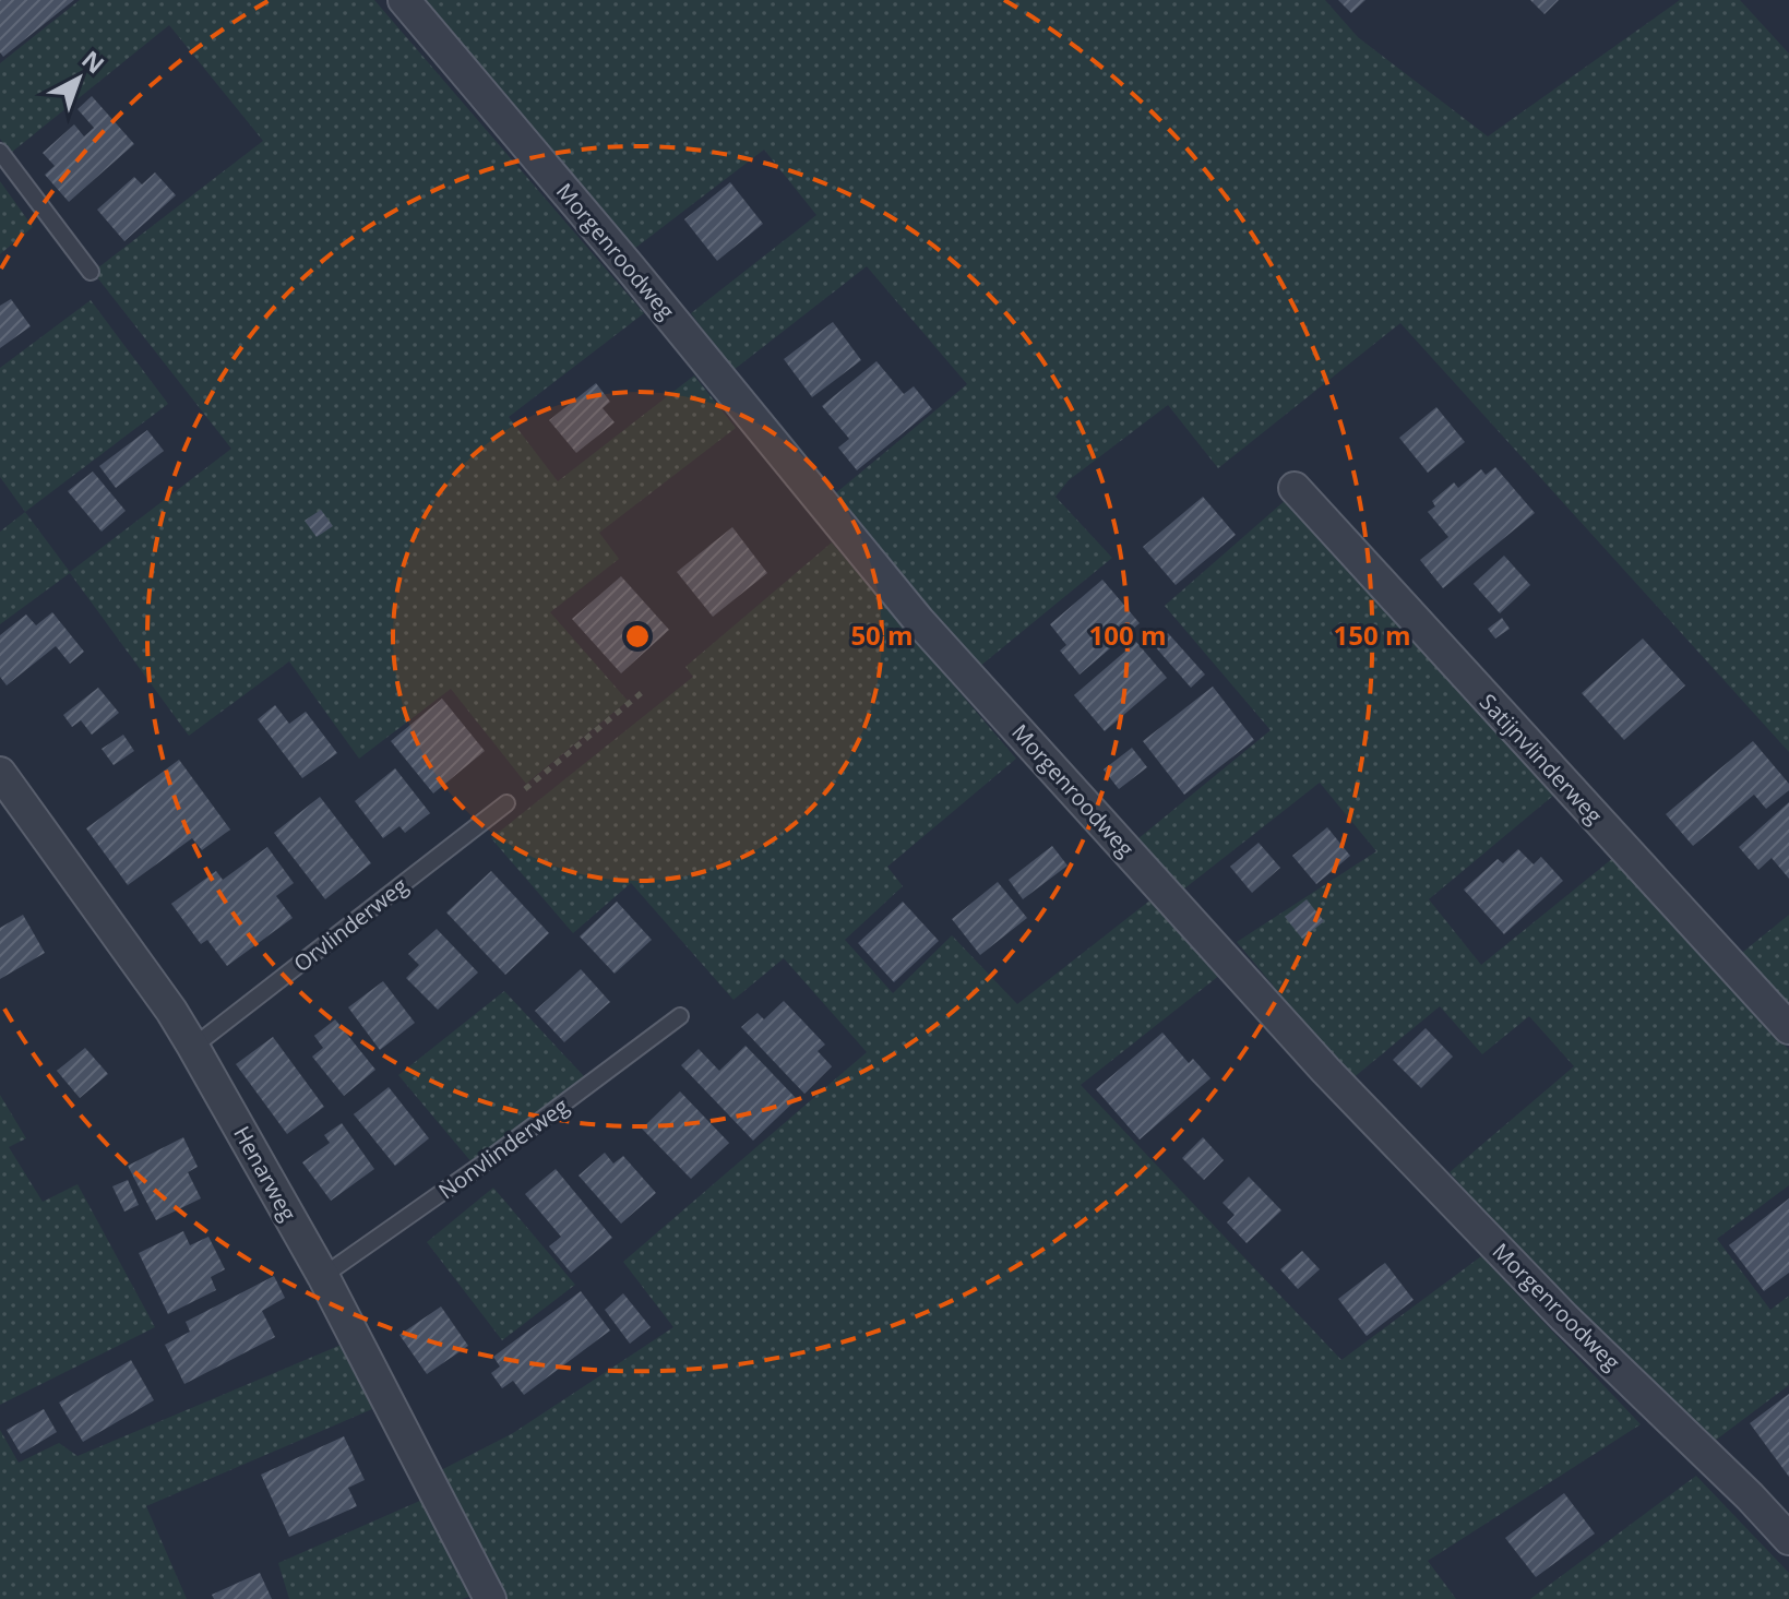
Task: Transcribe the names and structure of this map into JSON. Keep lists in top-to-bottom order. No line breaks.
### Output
{"streets":{"street":["Morgenroodweg","Satijnvlinderweg","Henarweg"],"lane":["Orvlinderweg","Nonvlinderweg"]},"crossings":[["Orvlinderweg","Henarweg"],["Nonvlinderweg","Henarweg"]],"north":"top right","rings":["50 m","100 m","150 m"]}
